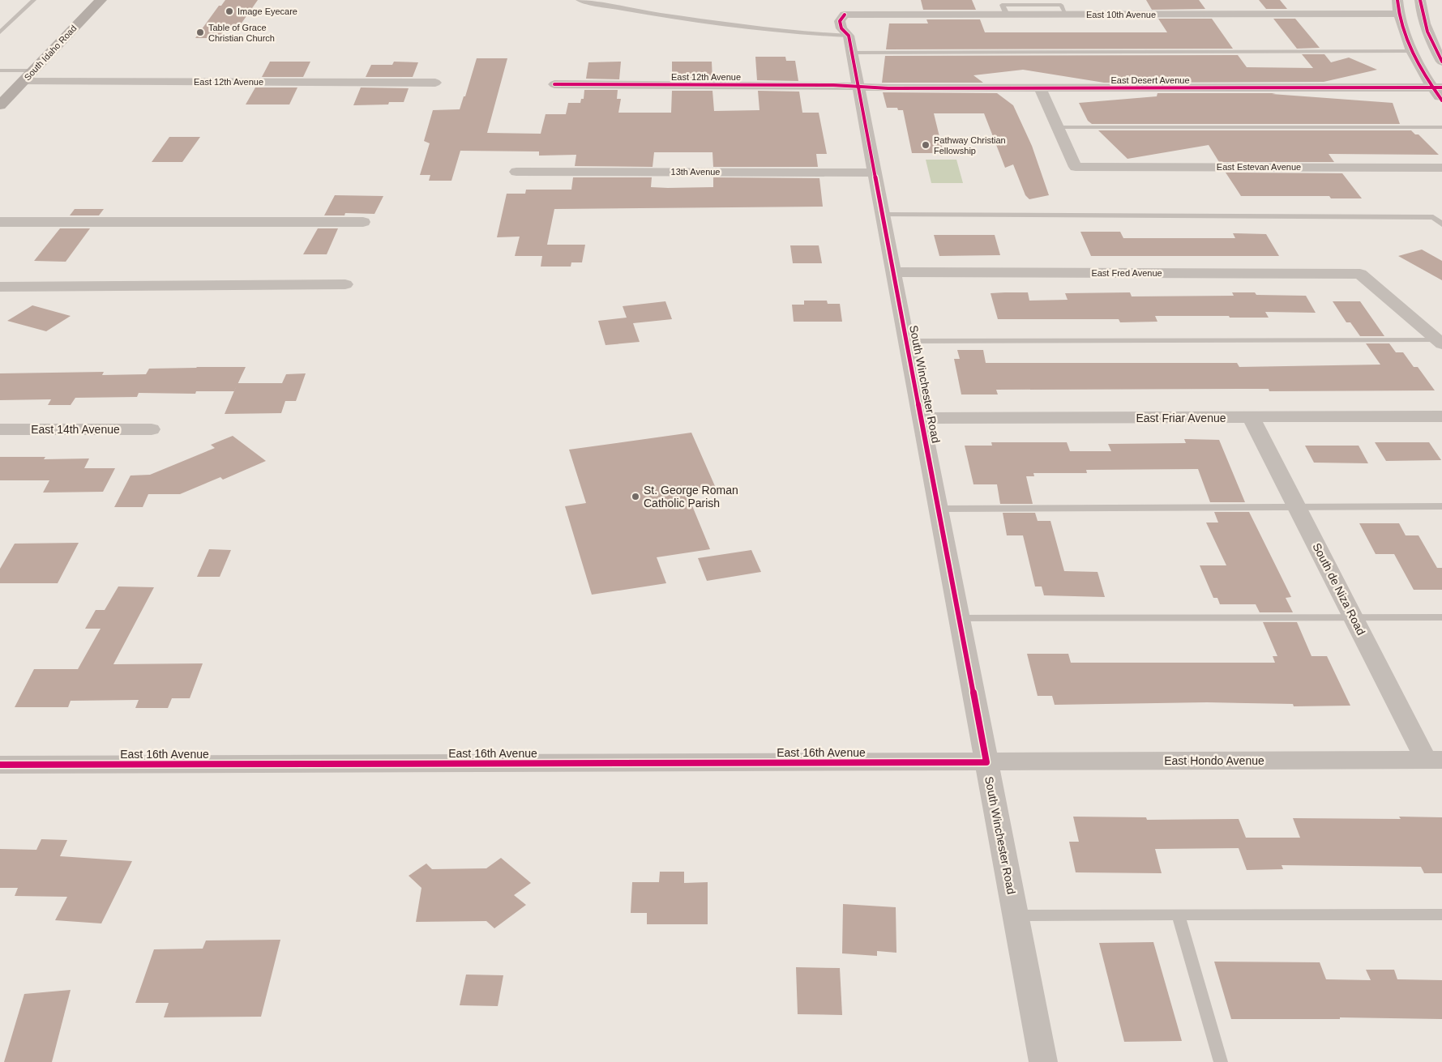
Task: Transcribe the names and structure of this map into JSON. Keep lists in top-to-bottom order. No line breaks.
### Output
{"streets":{"main road":["South Idaho Road"],"street":["East 10th Avenue","East 12th Avenue","East Desert Avenue","East Estevan Avenue","13th Avenue","East Fred Avenue","South Winchester Road","East Friar Avenue","East 14th Avenue","South de Niza Road","East 16th Avenue","East Hondo Avenue"]},"crossings":[["East 10th Avenue","South Winchester Road"],["South Idaho Road","East 12th Avenue"],["East 12th Avenue","East Desert Avenue"],["East 12th Avenue","South Winchester Road"],["East Desert Avenue","South Winchester Road"],["13th Avenue","South Winchester Road"],["East Fred Avenue","South Winchester Road"],["South Winchester Road","East Friar Avenue"],["South Winchester Road","East 16th Avenue"],["South Winchester Road","East Hondo Avenue"],["East Friar Avenue","South de Niza Road"],["South de Niza Road","East Hondo Avenue"],["East 16th Avenue","East Hondo Avenue"]],"places":["Image Eyecare","Table of Grace Christian Church","Pathway Christian Fellowship","St. George Roman Catholic Parish"]}
